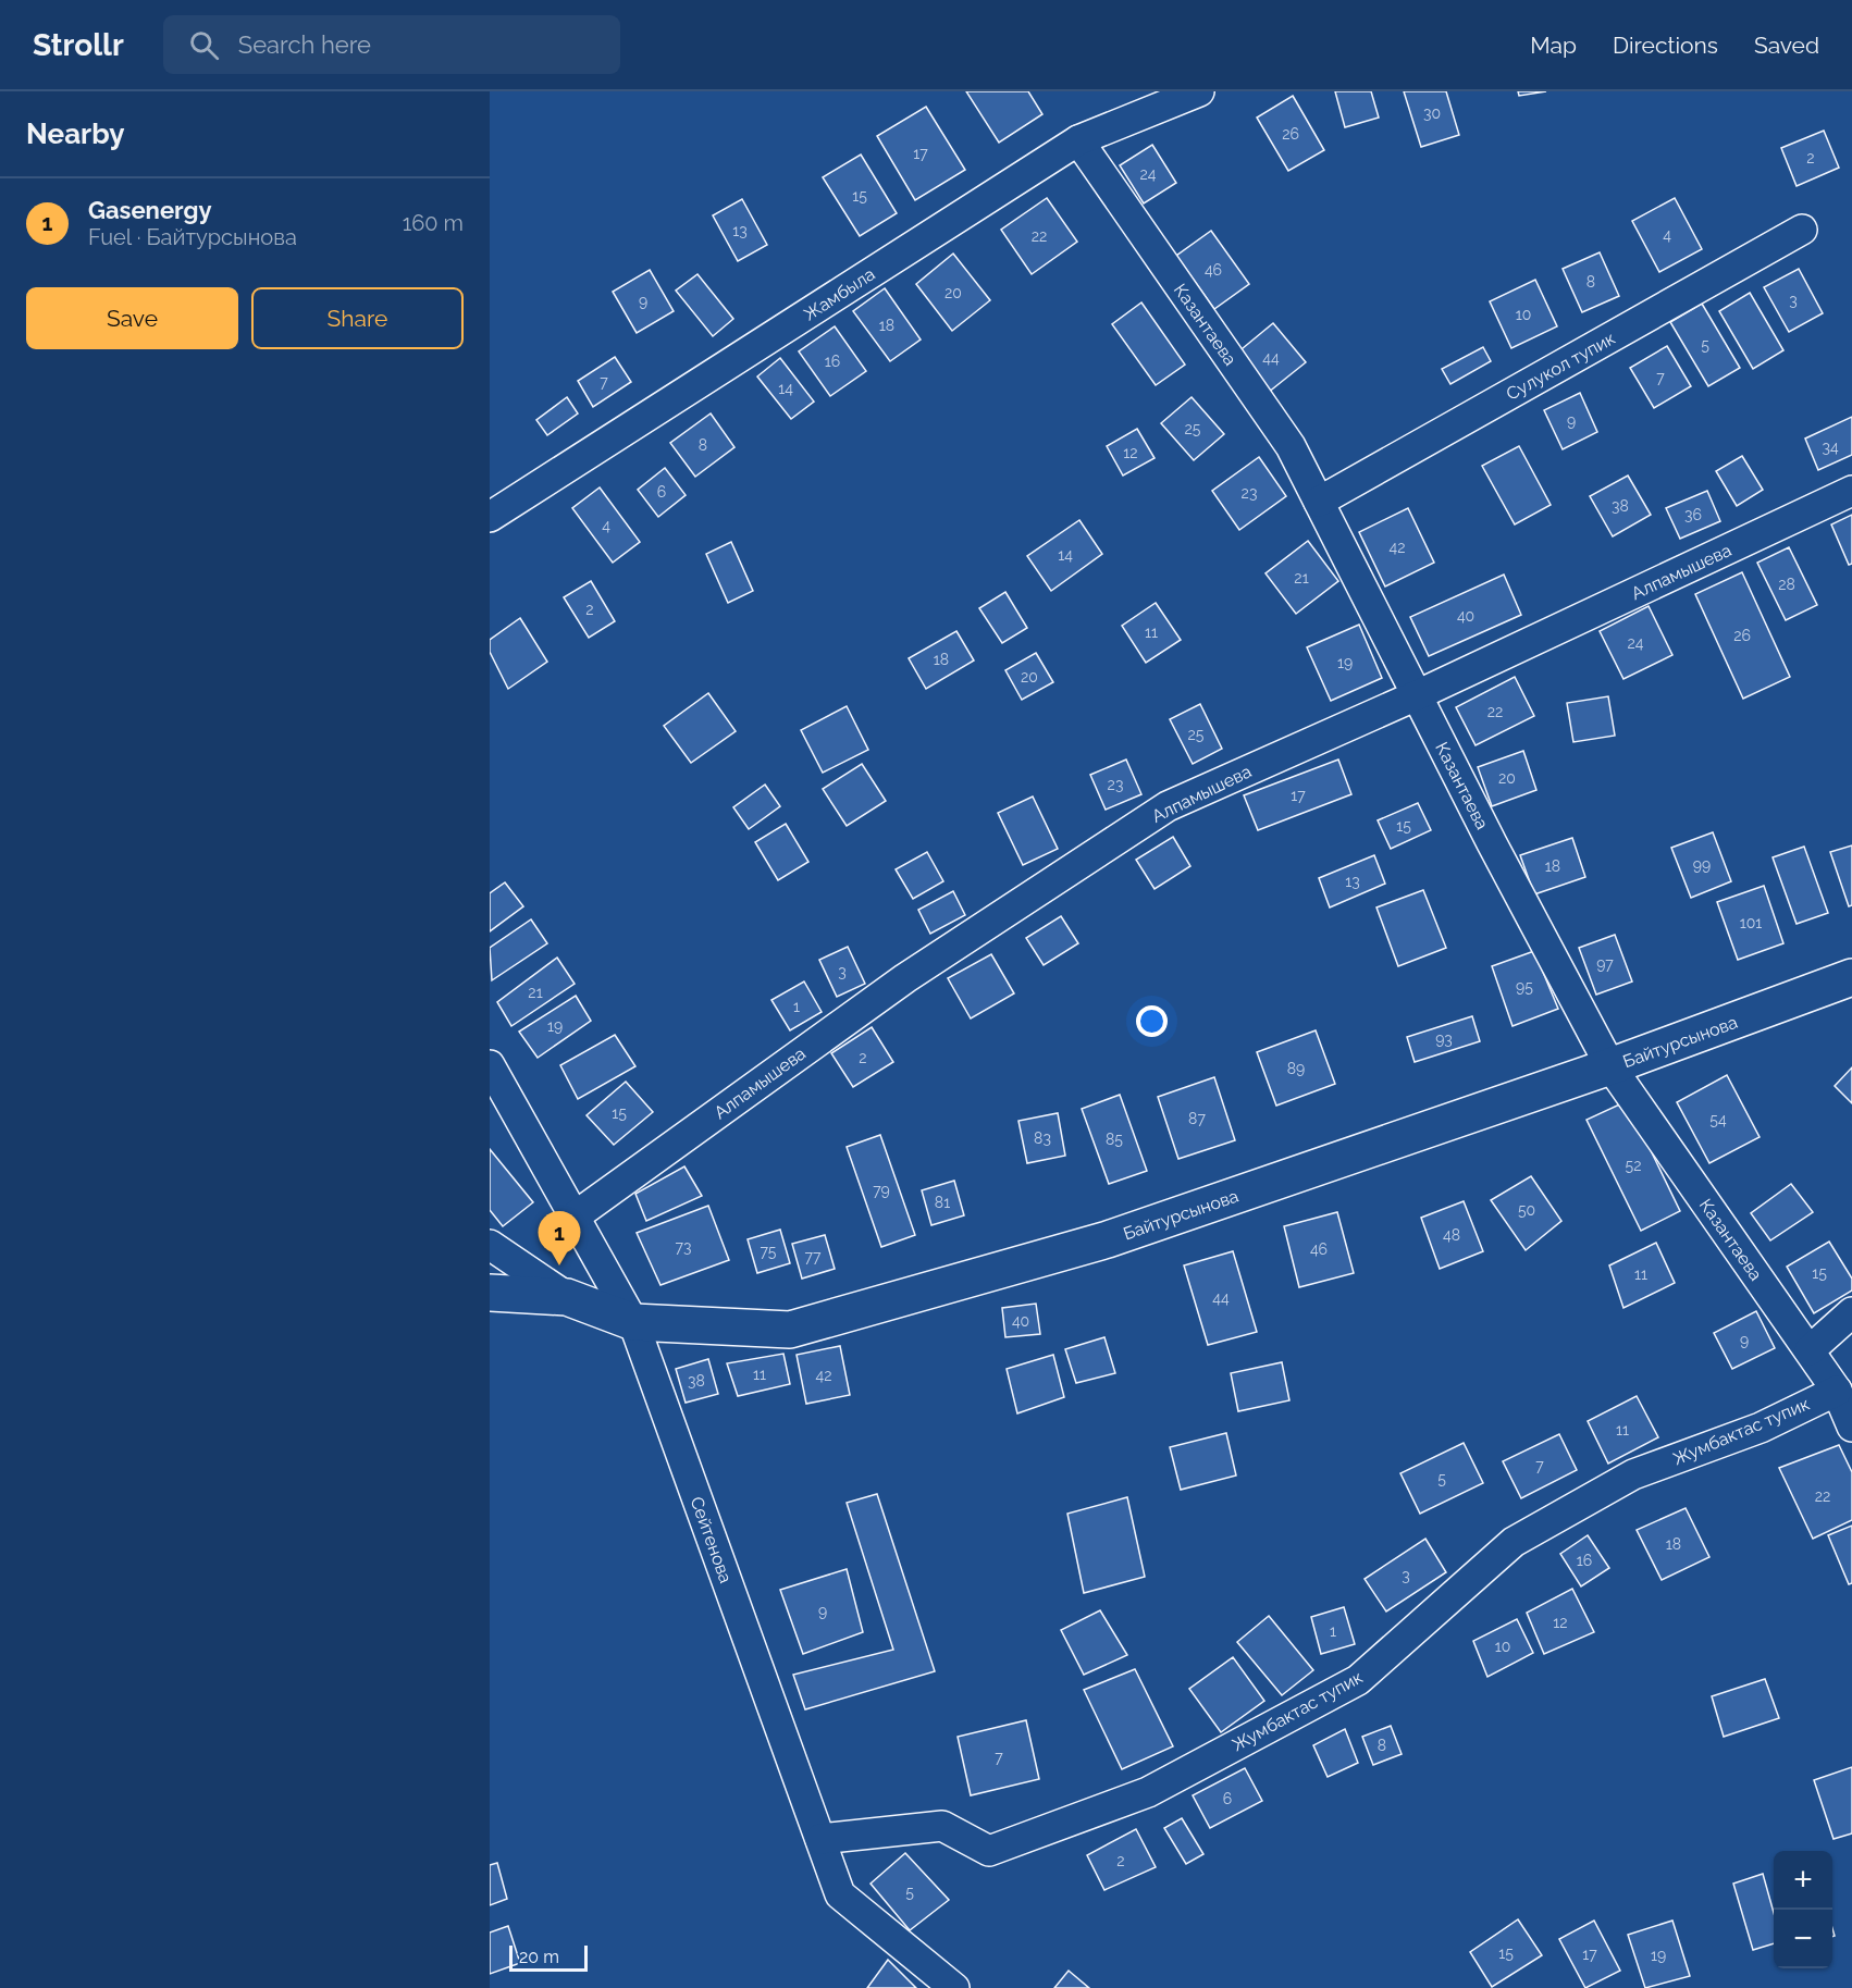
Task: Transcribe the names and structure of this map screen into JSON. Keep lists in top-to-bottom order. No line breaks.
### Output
{"streets":{"main road":["Байтурсынова"],"street":["Жамбыла","Казантаева","Сулукол тупик","Алпамышева","Жумбактас тупик","Сейтенова"]},"crossings":[["Жамбыла","Казантаева"],["Казантаева","Сулукол тупик"],["Казантаева","Алпамышева"],["Казантаева","Байтурсынова"],["Казантаева","Жумбактас тупик"],["Алпамышева","Сейтенова"],["Байтурсынова","Сейтенова"],["Жумбактас тупик","Сейтенова"]],"house_numbers":["30","26","17","2","24","15","13","4","22","46","8","20","3","9","10","18","5","44","16","7","7","14","9","25","8","34","12","6","23","38","36","4","42","14","21","28","2","40","11","26","24","18","19","20","22","25","20","23","17","15","99","18","13","101","97","3","95","21","1","19","93","2","89","15","87","54","83","85","52","79","81","50","48","73","46","75","77","15","11","44","40","9","11","42","38","11","7","5","22","18","16","3","9","12","1","10","8","7","6","2","5","15","17","19"],"scale_bar":"20 m","page":{"header":"Strollr","search":"Search here","nav":["Map","Directions","Saved"],"heading":"Nearby","list":[{"mark":"1","name":"Gasenergy","note":"Fuel · Байтурсынова","value":"160 m"}],"buttons":["Save","Share"],"pins":"1","map_buttons":["+","−"],"scale":"20 m"}}
